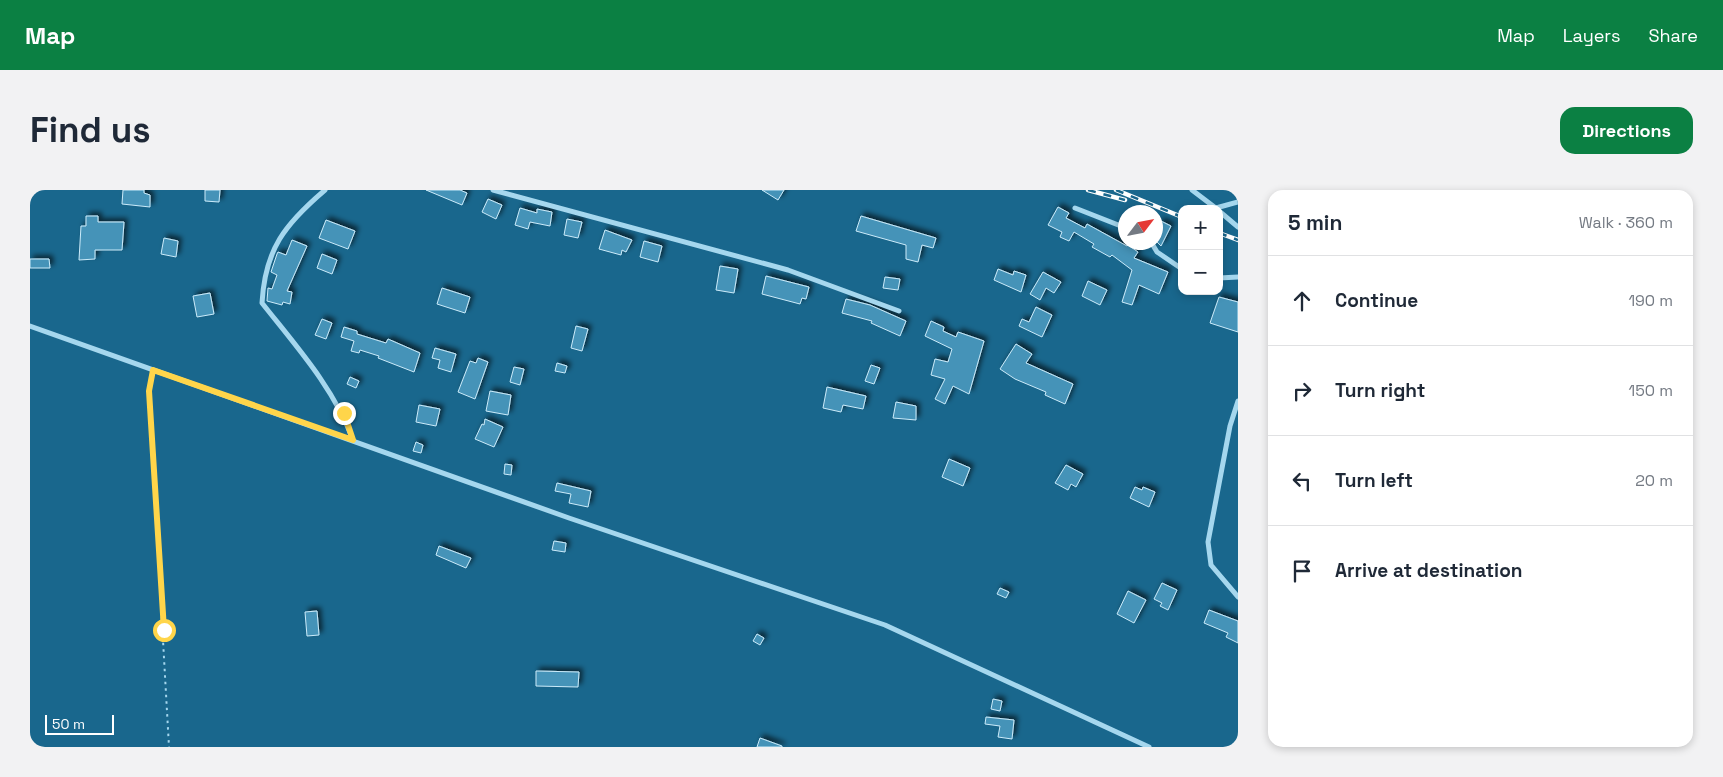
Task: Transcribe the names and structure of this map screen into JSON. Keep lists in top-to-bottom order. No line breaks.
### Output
{"scale_bar":"50 m","north":"top right","page":{"header":"Map","nav":["Map","Layers","Share"],"buttons":"Directions","title":"Find us","heading":["5 min","Walk · 360 m"],"map_buttons":["+","−"],"list":[["Continue","190 m"],["Turn right","150 m"],["Turn left","20 m"],"Arrive at destination"],"scale":"50 m"}}
